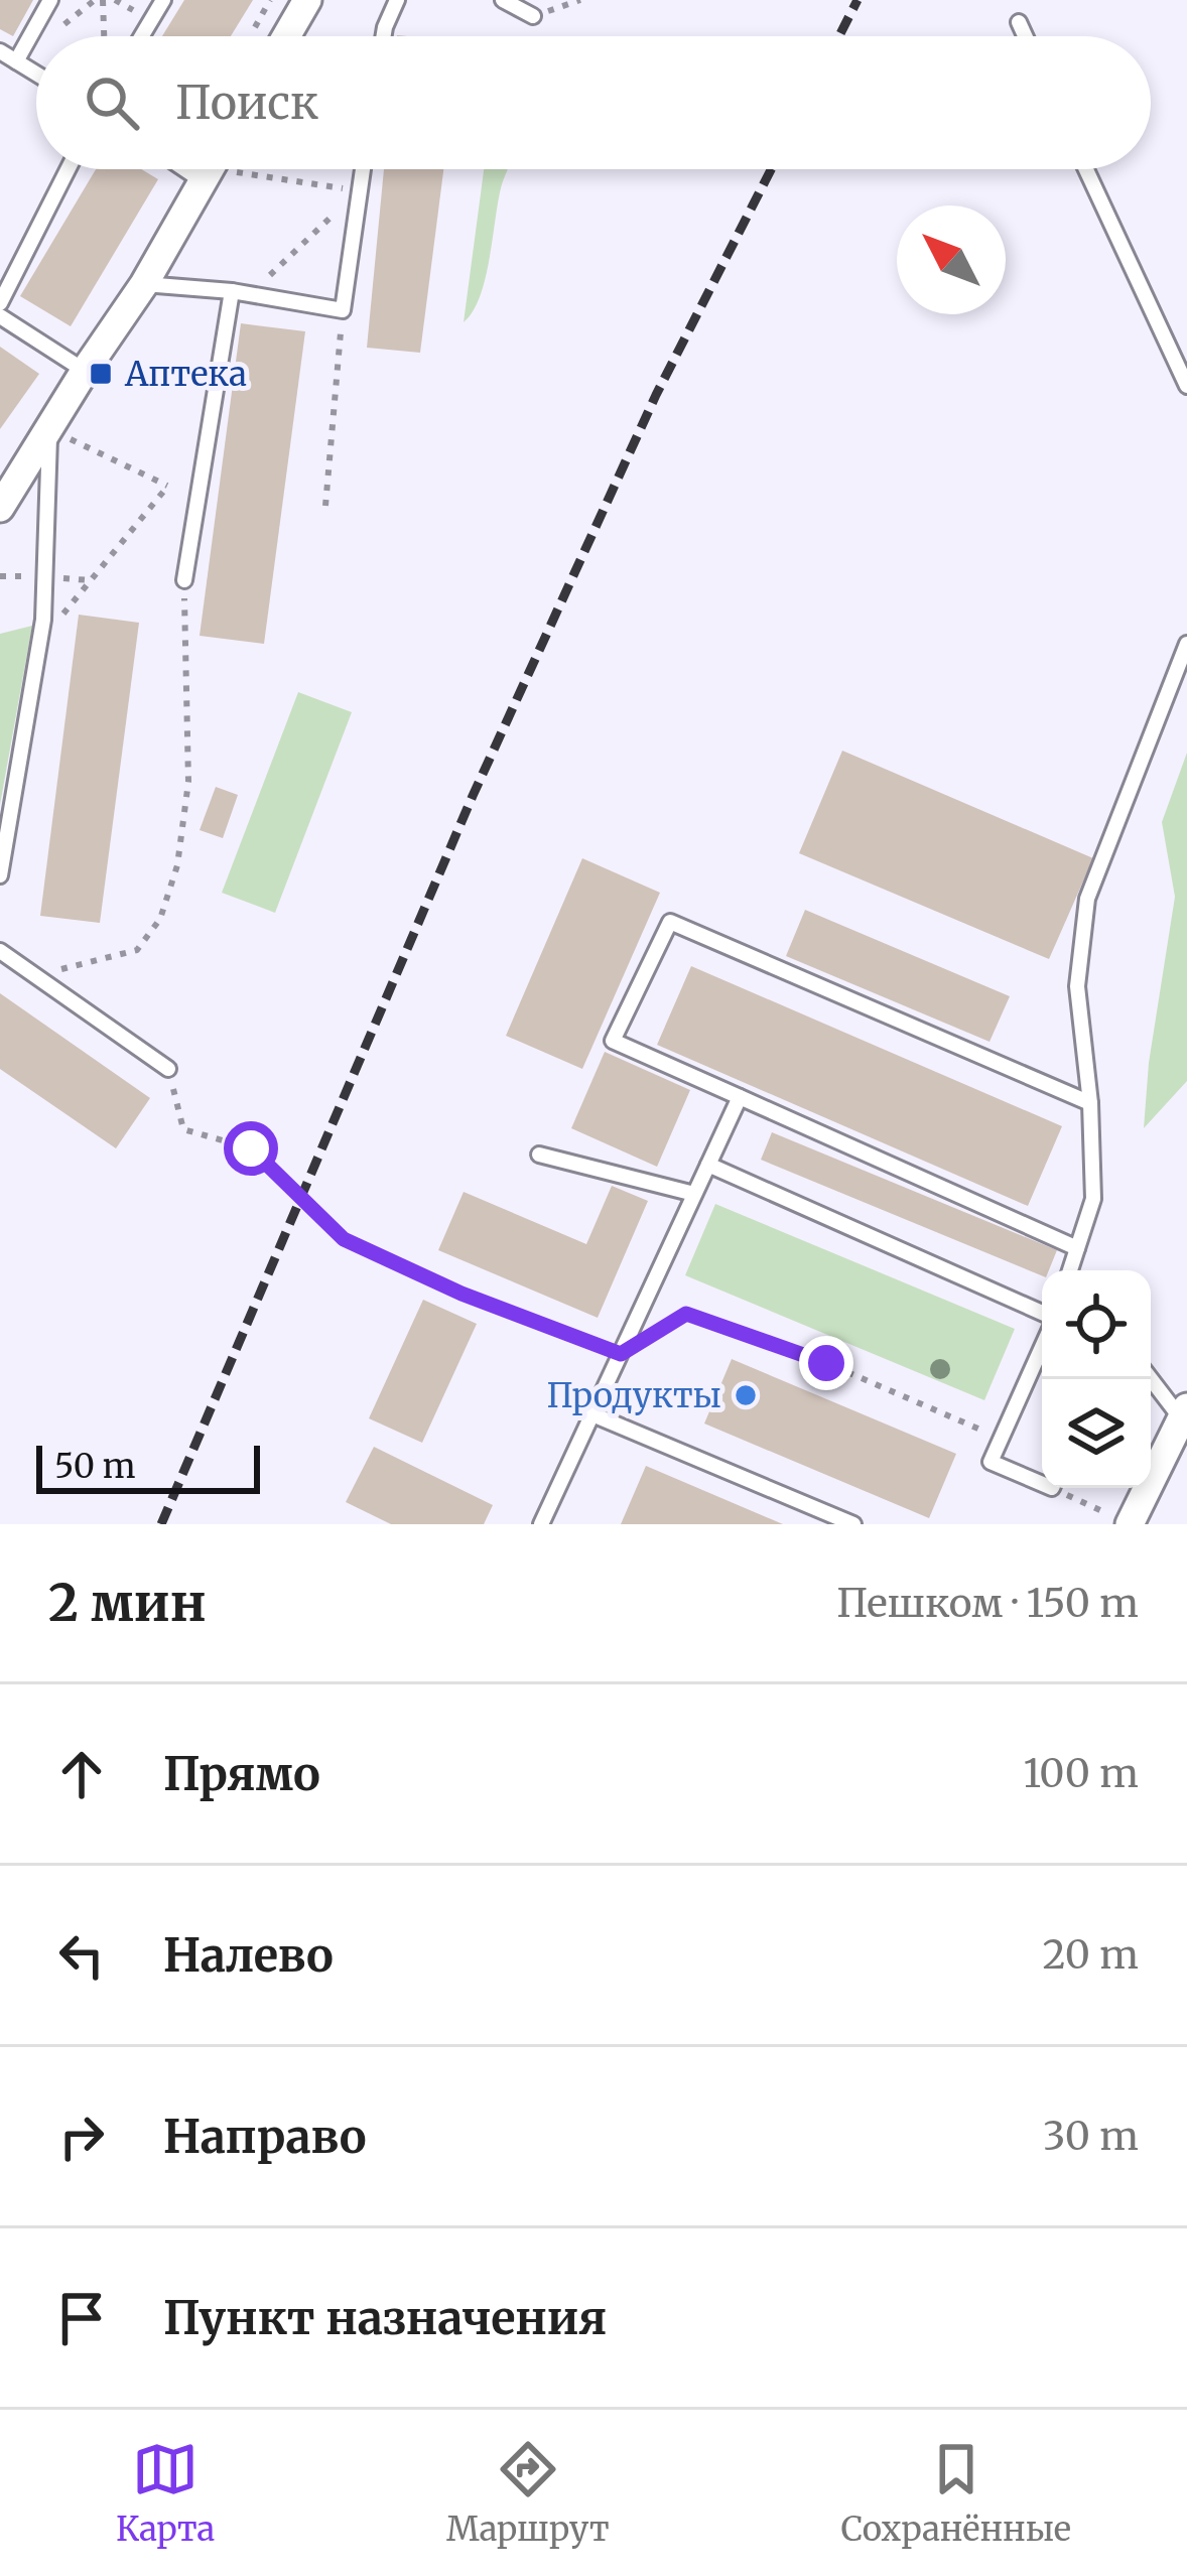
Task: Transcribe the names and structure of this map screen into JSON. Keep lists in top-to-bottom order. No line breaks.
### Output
{"places":{"transit":["Аптека"],"other":["Продукты"]},"scale_bar":"50 m","north":"top left","page":{"search":"Поиск","scale":"50 m","heading":["2 мин","Пешком · 150 m"],"list":[["Прямо","100 m"],["Налево","20 m"],["Направо","30 m"],"Пункт назначения"],"nav":["Карта","Маршрут","Сохранённые"]}}
